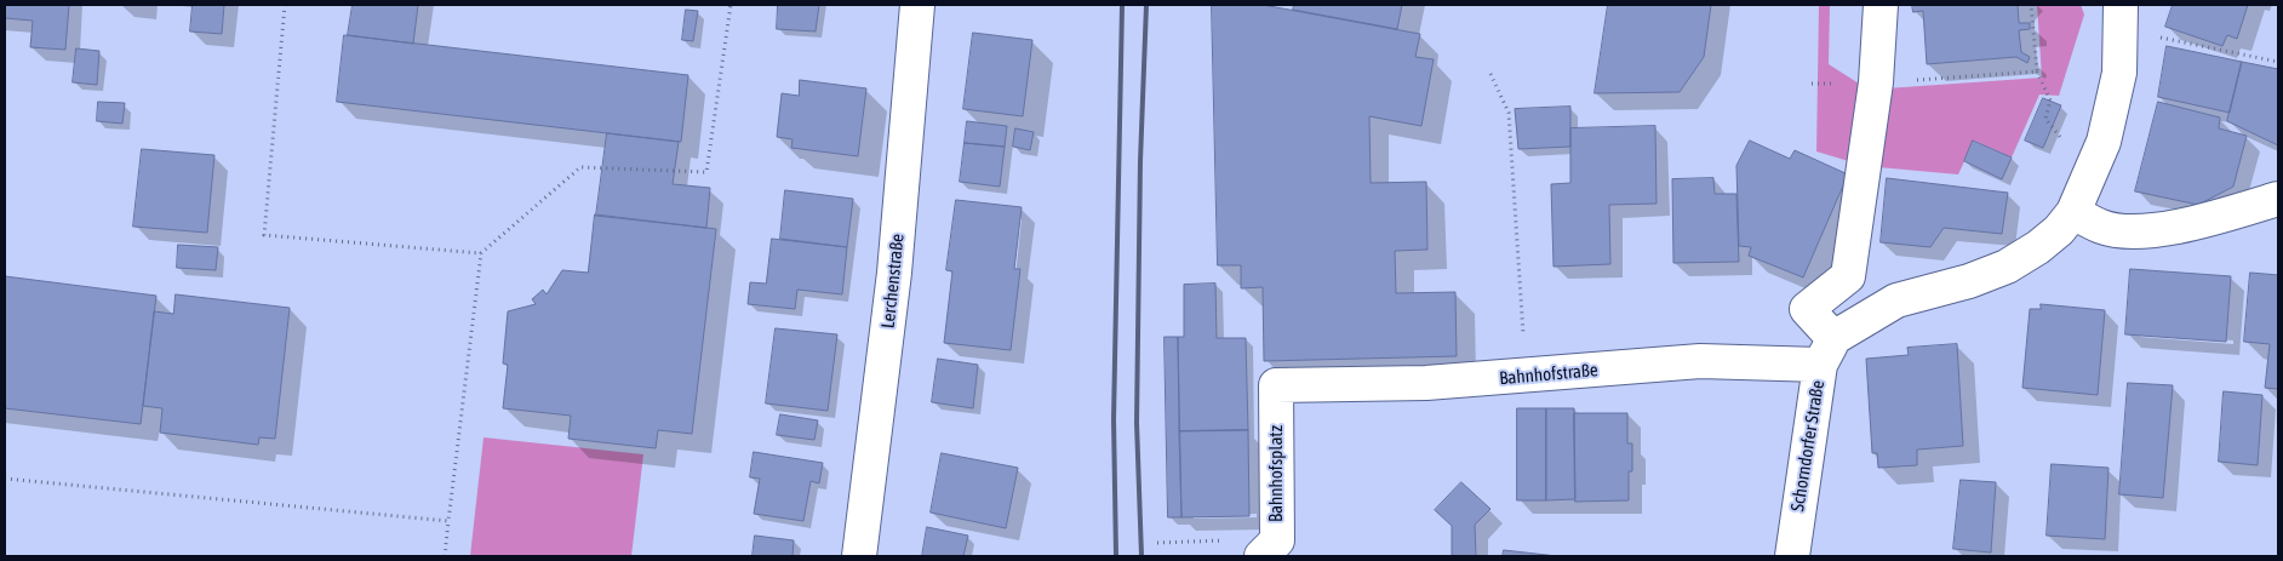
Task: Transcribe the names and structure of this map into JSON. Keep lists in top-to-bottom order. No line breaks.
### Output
{"streets":{"street":["Lerchenstraße","Bahnhofstraße","Schorndorfer Straße","Bahnhofsplatz"]},"crossings":[["Bahnhofstraße","Schorndorfer Straße"],["Bahnhofstraße","Bahnhofsplatz"]]}
